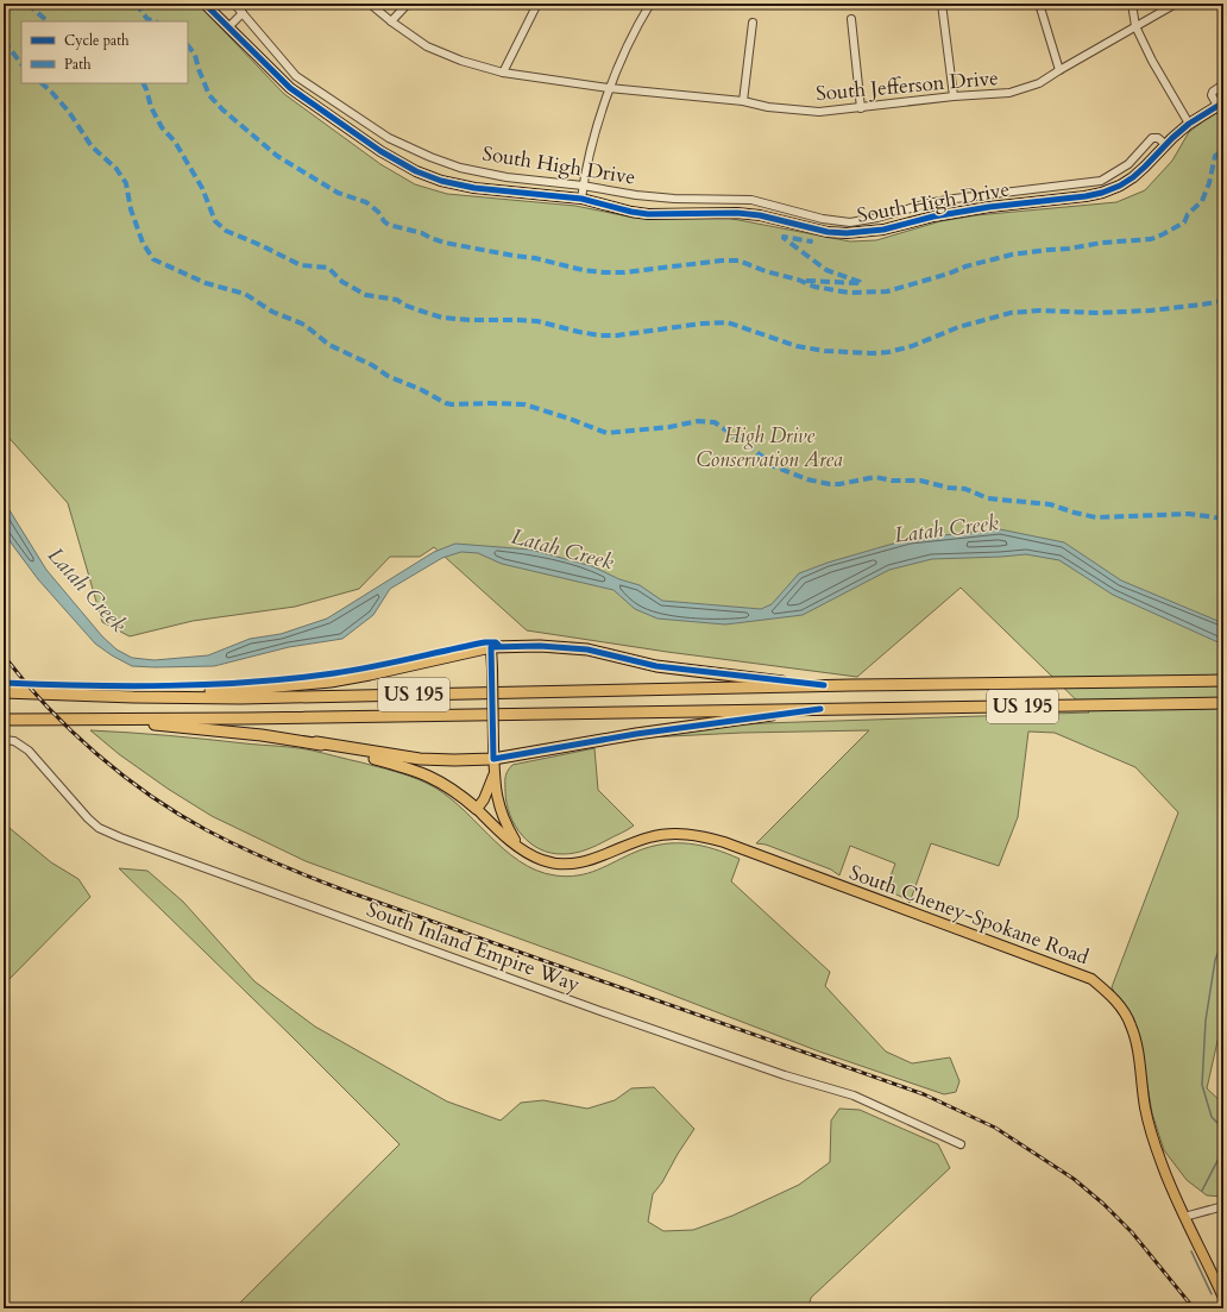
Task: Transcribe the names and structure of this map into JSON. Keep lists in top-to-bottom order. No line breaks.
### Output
{"streets":{"highway":["US 195"],"main road":["South High Drive","South Cheney-Spokane Road"],"street":["South Jefferson Drive","South Inland Empire Way"]},"water":["Latah Creek"],"parks":["High Drive Conservation Area"],"legend":["Cycle path","Path"]}
